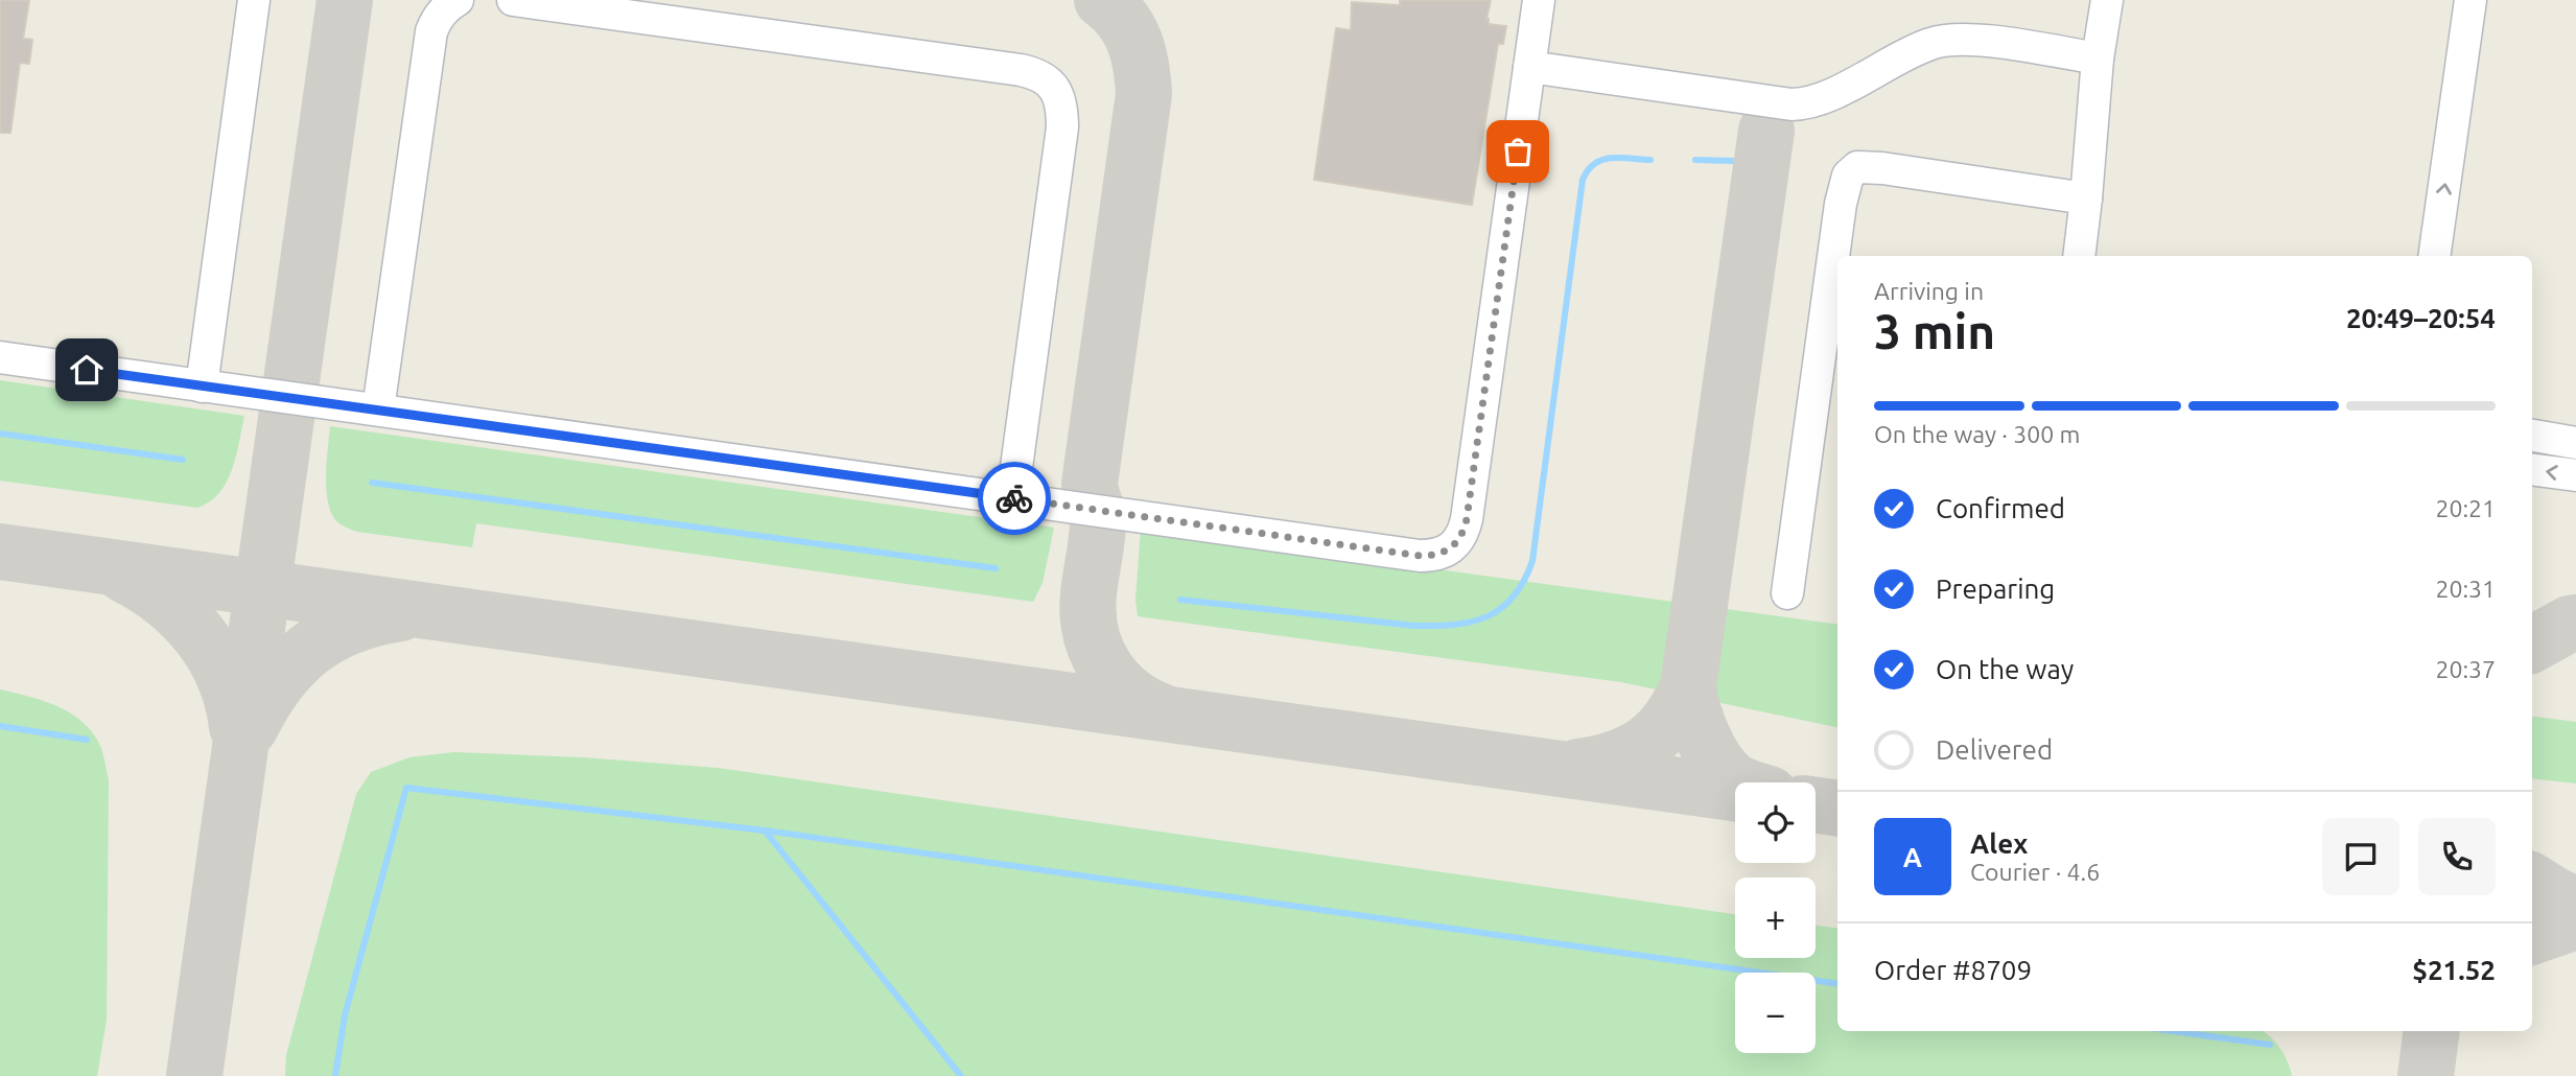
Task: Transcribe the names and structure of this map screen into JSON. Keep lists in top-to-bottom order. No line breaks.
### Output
{"page":{"heading":["3 min","Arriving in","20:49–20:54"],"panel":["Alex","Courier · 4.6","Order #8709","$21.52"],"bar":"On the way · 300 m","list":[["Confirmed","20:21"],["Preparing","20:31"],["On the way","20:37"],"Delivered"],"map_buttons":["+","−"],"round":"A"}}
